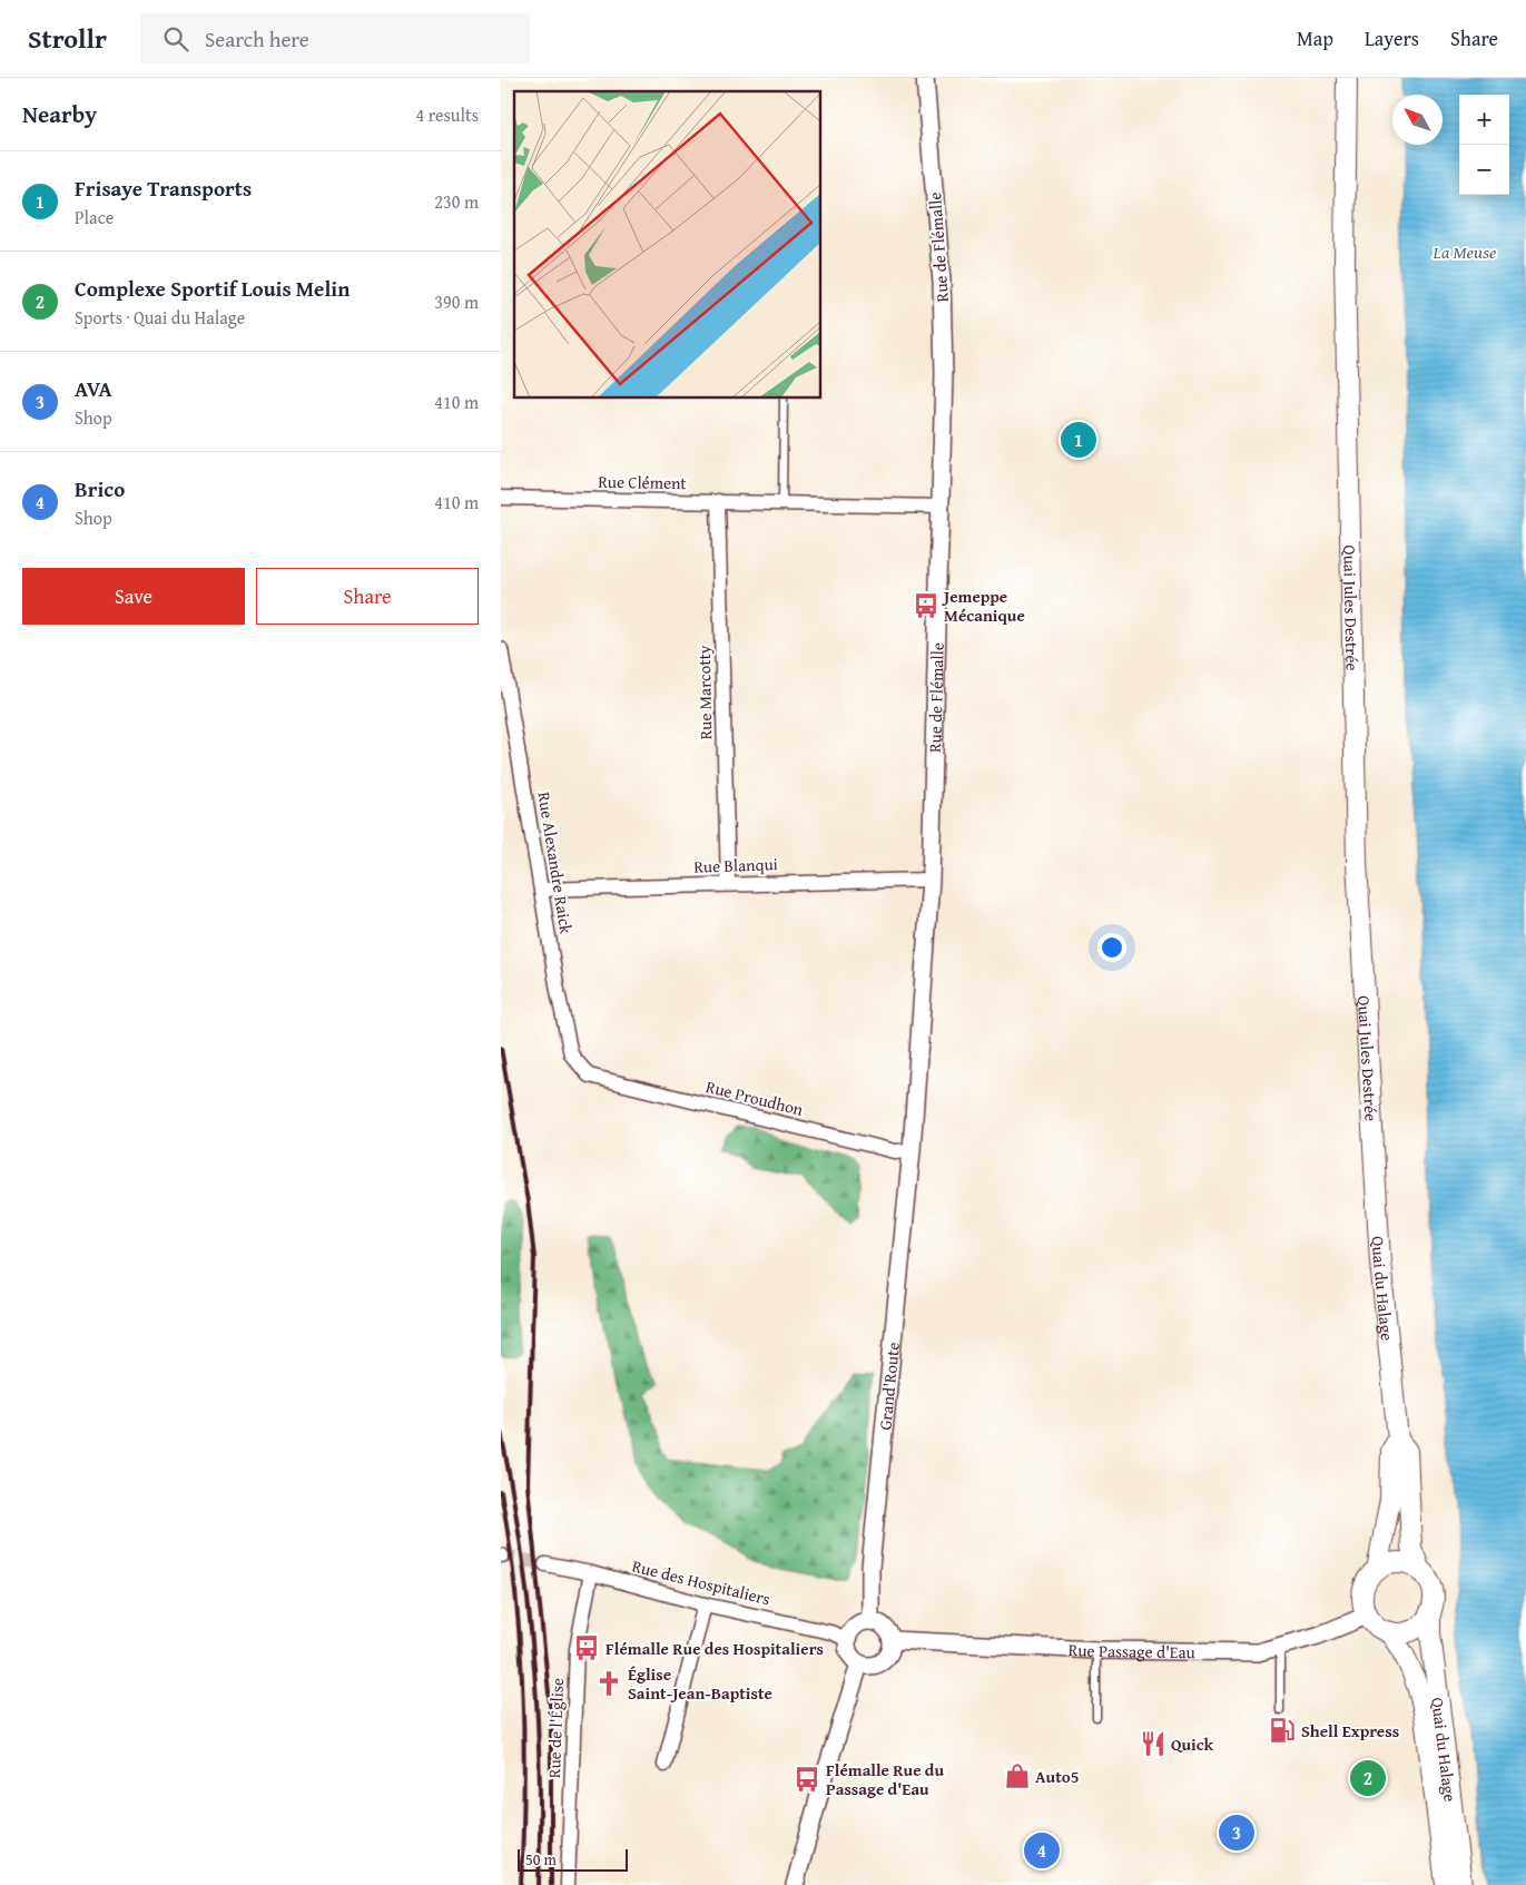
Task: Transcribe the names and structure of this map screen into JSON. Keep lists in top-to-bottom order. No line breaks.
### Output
{"streets":{"main road":["Quai Jules Destrée","Quai du Halage"],"street":["Rue de Flémalle","Rue Clément","Rue Marcotty","Rue Alexandre Raick","Rue Blanqui","Rue Proudhon","Grand'Route","Rue des Hospitaliers","Rue Passage d'Eau","Rue de l'Église"]},"crossings":[["Rue de Flémalle","Rue Clément"],["Rue de Flémalle","Rue Blanqui"],["Rue de Flémalle","Rue Proudhon"],["Rue de Flémalle","Grand'Route"],["Rue Clément","Rue Marcotty"],["Quai Jules Destrée","Quai du Halage"],["Rue Marcotty","Rue Blanqui"],["Rue Alexandre Raick","Rue Blanqui"],["Rue Alexandre Raick","Rue Proudhon"],["Rue Proudhon","Grand'Route"],["Quai du Halage","Rue Passage d'Eau"],["Grand'Route","Rue des Hospitaliers"],["Grand'Route","Rue Passage d'Eau"],["Rue des Hospitaliers","Rue Passage d'Eau"],["Rue des Hospitaliers","Rue de l'Église"]],"water":["La Meuse"],"places":{"bus stop":["Jemeppe Mécanique","Flémalle Rue des Hospitaliers","Flémalle Rue du Passage d'Eau"],"church":["Église Saint-Jean-Baptiste"],"fuel station":["Shell Express"],"restaurant":["Quick"],"shop":["Auto5"]},"scale_bar":"50 m","north":"top left","page":{"header":"Strollr","search":"Search here","nav":["Map","Layers","Share"],"heading":["Nearby","4 results"],"map_buttons":["+","−"],"list":[{"mark":"1","name":"Frisaye Transports","note":"Place","value":"230 m"},{"mark":"2","name":"Complexe Sportif Louis Melin","note":"Sports · Quai du Halage","value":"390 m"},{"mark":"3","name":"AVA","note":"Shop","value":"410 m"},{"mark":"4","name":"Brico","note":"Shop","value":"410 m"}],"pins":["1","2","3","4"],"buttons":["Save","Share"],"scale":"50 m"}}
